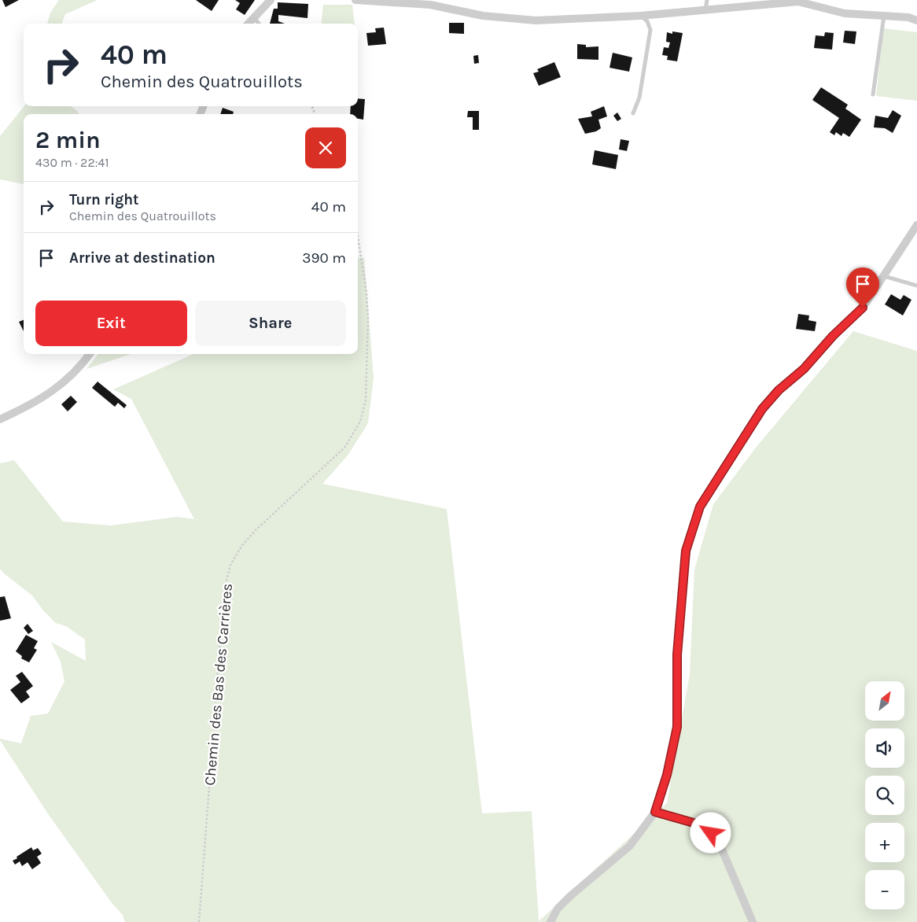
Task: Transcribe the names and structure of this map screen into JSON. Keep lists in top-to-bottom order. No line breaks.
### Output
{"streets":{"path":["Chemin des Bas des Carrières"]},"north":"top right","page":{"turn":["40 m","Chemin des Quatrouillots"],"heading":["2 min","430 m · 22:41"],"list":[{"name":"Turn right","note":"Chemin des Quatrouillots","value":"40 m"},{"name":"Arrive at destination","value":"390 m"}],"buttons":["Exit","Share"],"map_buttons":["+","−"]}}
